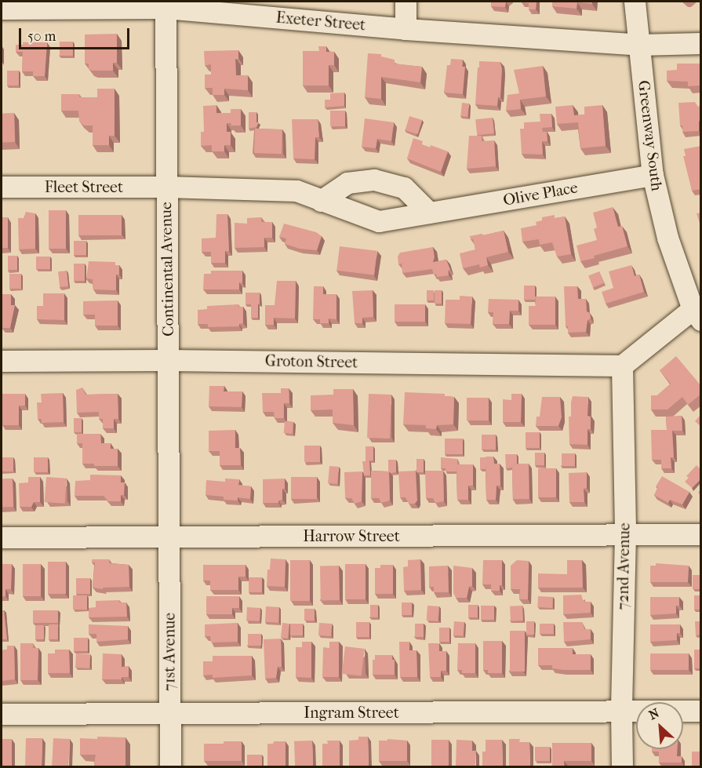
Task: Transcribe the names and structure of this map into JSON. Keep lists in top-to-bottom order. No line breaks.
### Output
{"streets":{"street":["Exeter Street","Greenway South","Fleet Street","Olive Place","Continental Avenue","Groton Street","Harrow Street","72nd Avenue","71st Avenue","Ingram Street"]},"crossings":[["Exeter Street","Greenway South"],["Exeter Street","Continental Avenue"],["Greenway South","Olive Place"],["Fleet Street","Olive Place"],["Fleet Street","Continental Avenue"],["Olive Place","Continental Avenue"],["Continental Avenue","Groton Street"],["Continental Avenue","Harrow Street"],["Continental Avenue","71st Avenue"],["Groton Street","72nd Avenue"],["Harrow Street","72nd Avenue"],["Harrow Street","71st Avenue"],["72nd Avenue","Ingram Street"],["71st Avenue","Ingram Street"]],"scale_bar":"50 m","north":"top left"}
